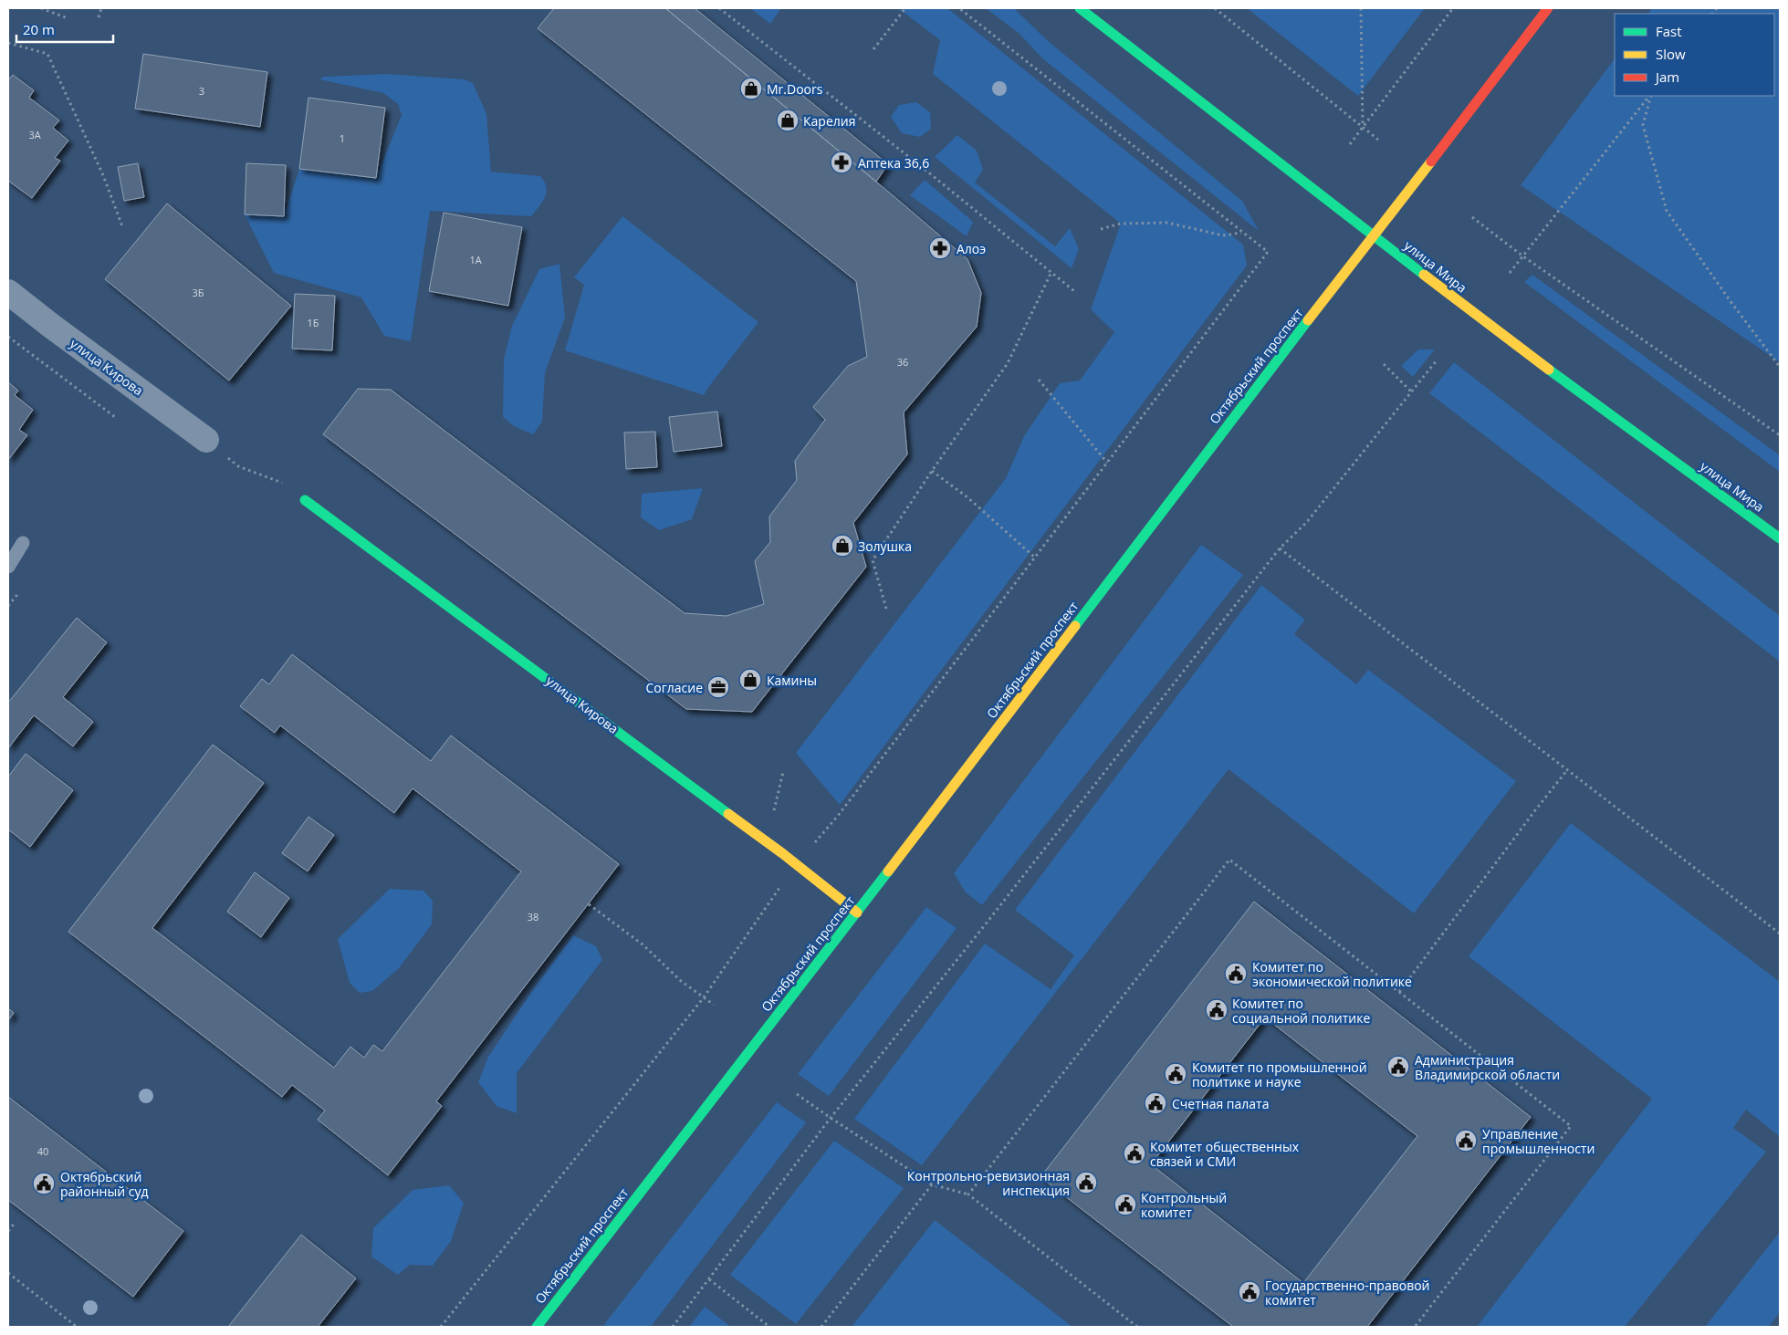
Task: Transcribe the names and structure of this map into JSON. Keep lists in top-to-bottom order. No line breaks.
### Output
{"streets":{"main road":["улица Мира","Октябрьский проспект","улица Кирова"]},"crossings":[["улица Мира","Октябрьский проспект"],["Октябрьский проспект","улица Кирова"]],"places":{"shop":["Mr.Doors","Карелия","Золушка","Камины"],"pharmacy":["Аптека 36,6","Алоэ"],"office":["Согласие"],"public building":["Комитет по экономической политике","Комитет по социальной политике","Администрация Владимирской области","Комитет по промышленной политике и науке","Счетная палата","Управление промышленности","Комитет общественных связей и СМИ","Контрольно-ревизионная инспекция","Октябрьский районный суд","Контрольный комитет","Государственно-правовой комитет"]},"house_numbers":["3","3А","1","1А","3Б","1Б","36","38","40"],"legend":["Fast","Slow","Jam"],"scale_bar":"20 m"}
